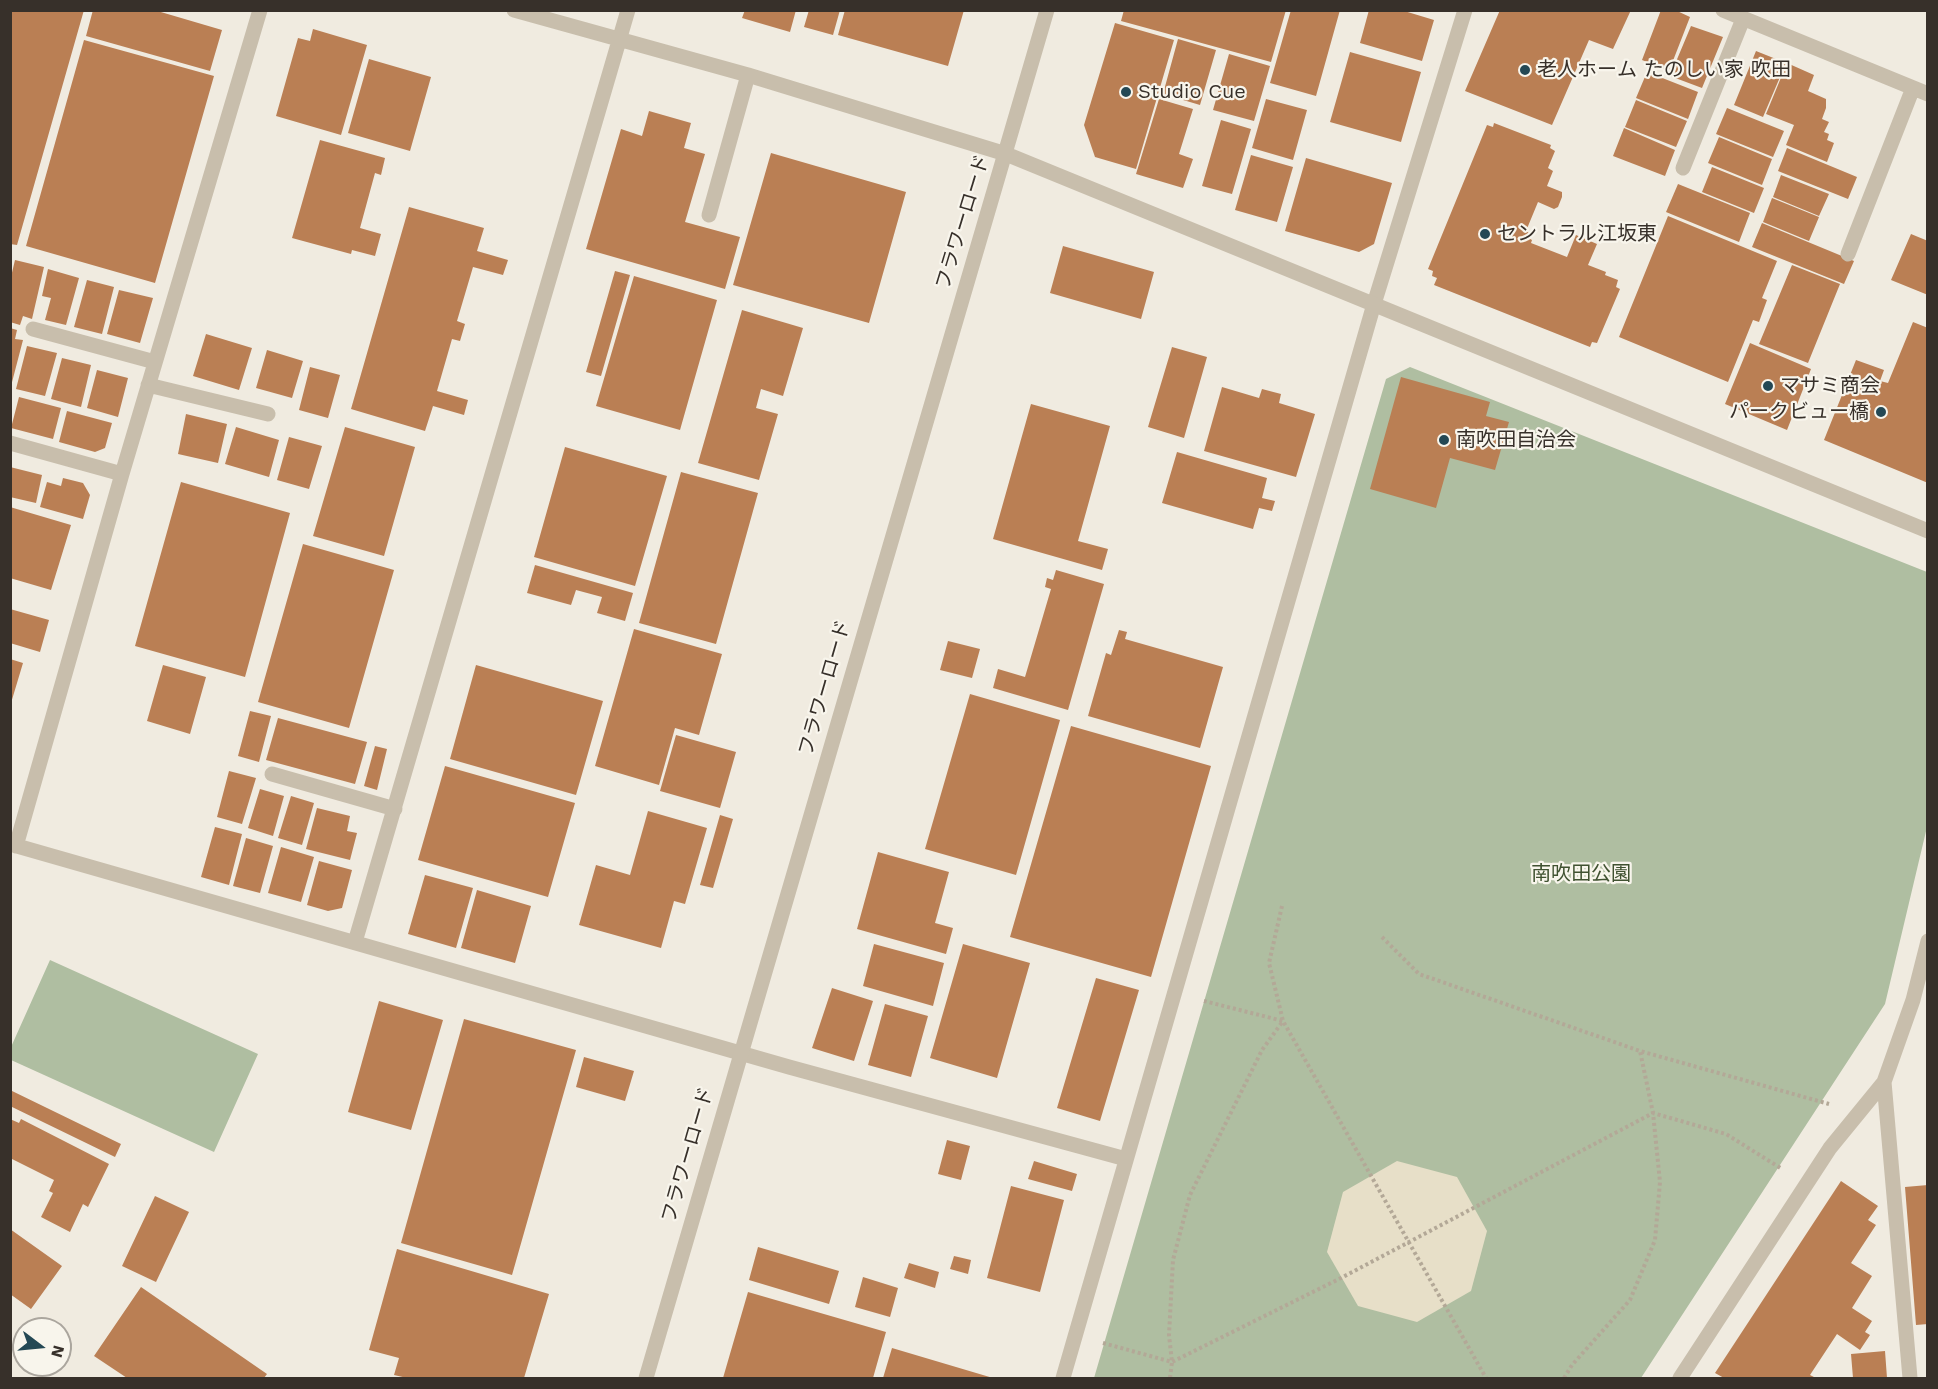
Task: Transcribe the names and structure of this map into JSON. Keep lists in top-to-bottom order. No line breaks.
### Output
{"streets":{"street":["フラワーロード"]},"parks":["南吹田公園"],"places":["老人ホーム たのしい家 吹田","Studio Cue","セントラル江坂東","マサミ商会","パークビュー橋","南吹田自治会"],"north":"right"}
